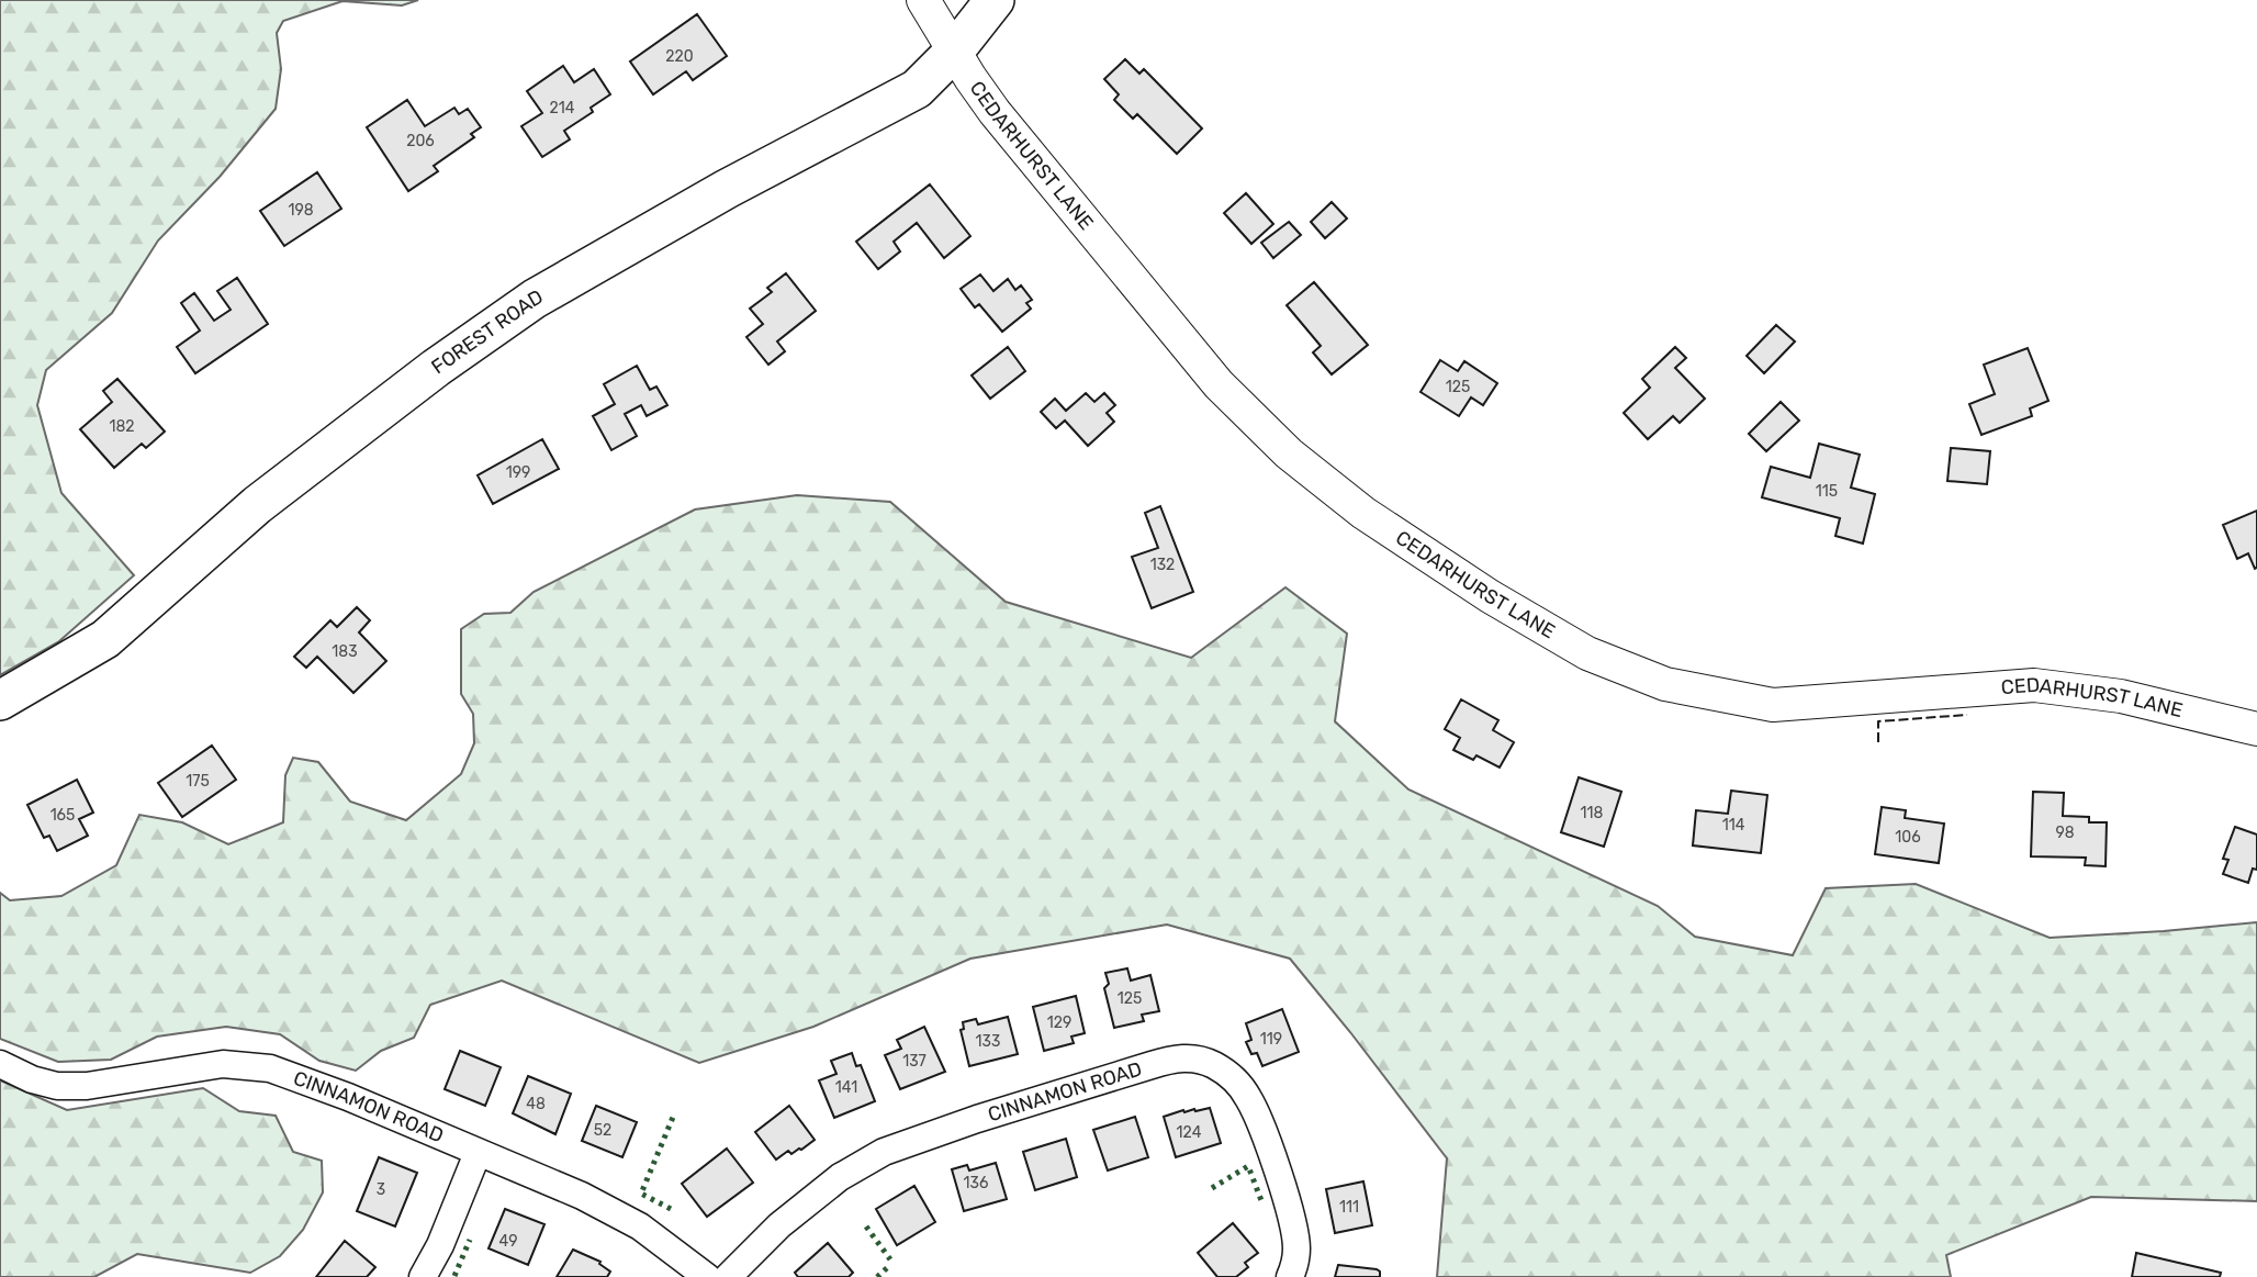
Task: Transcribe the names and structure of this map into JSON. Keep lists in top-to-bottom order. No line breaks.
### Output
{"streets":{"main road":["FOREST ROAD"],"street":["CEDARHURST LANE","CINNAMON ROAD"]},"crossings":[["CEDARHURST LANE","FOREST ROAD"]],"house_numbers":["220","214","206","198","125","182","199","115","132","183","175","118","165","114","98","106","125","129","119","133","137","141","48","52","124","136","3","111","49"]}
